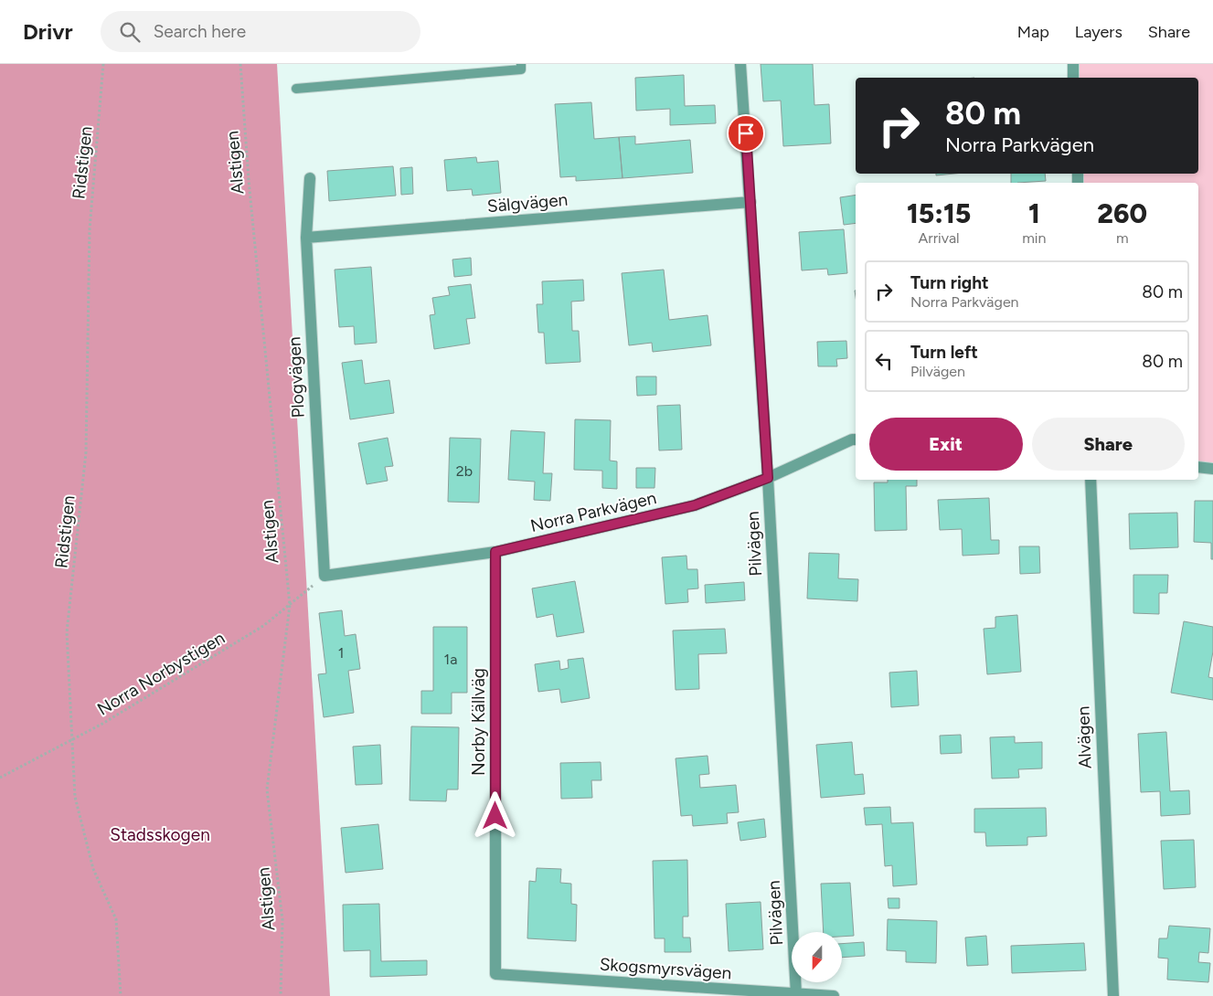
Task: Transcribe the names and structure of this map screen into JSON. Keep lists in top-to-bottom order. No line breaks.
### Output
{"streets":{"street":["Sälgvägen","Plogvägen","Norra Parkvägen","Pilvägen","Norby Källväg","Alvägen","Skogsmyrsvägen"],"path":["Ridstigen","Alstigen","Norra Norbystigen"]},"crossings":[["Ridstigen","Norra Norbystigen"],["Alstigen","Norra Norbystigen"],["Sälgvägen","Plogvägen"],["Sälgvägen","Pilvägen"],["Plogvägen","Norra Parkvägen"],["Plogvägen","Norra Norbystigen"],["Norra Parkvägen","Pilvägen"],["Norra Parkvägen","Norra Norbystigen"],["Norra Parkvägen","Norby Källväg"],["Pilvägen","Skogsmyrsvägen"],["Norby Källväg","Skogsmyrsvägen"]],"parks":["Stadsskogen"],"house_numbers":["2b","1","1a"],"north":"bottom","page":{"header":"Drivr","search":"Search here","nav":["Map","Layers","Share"],"turn":["80 m","Norra Parkvägen"],"eta":["15:15","Arrival","1","min","260","m"],"list":[{"name":"Turn right","note":"Norra Parkvägen","value":"80 m"},{"name":"Turn left","note":"Pilvägen","value":"80 m"}],"buttons":["Exit","Share"]}}
